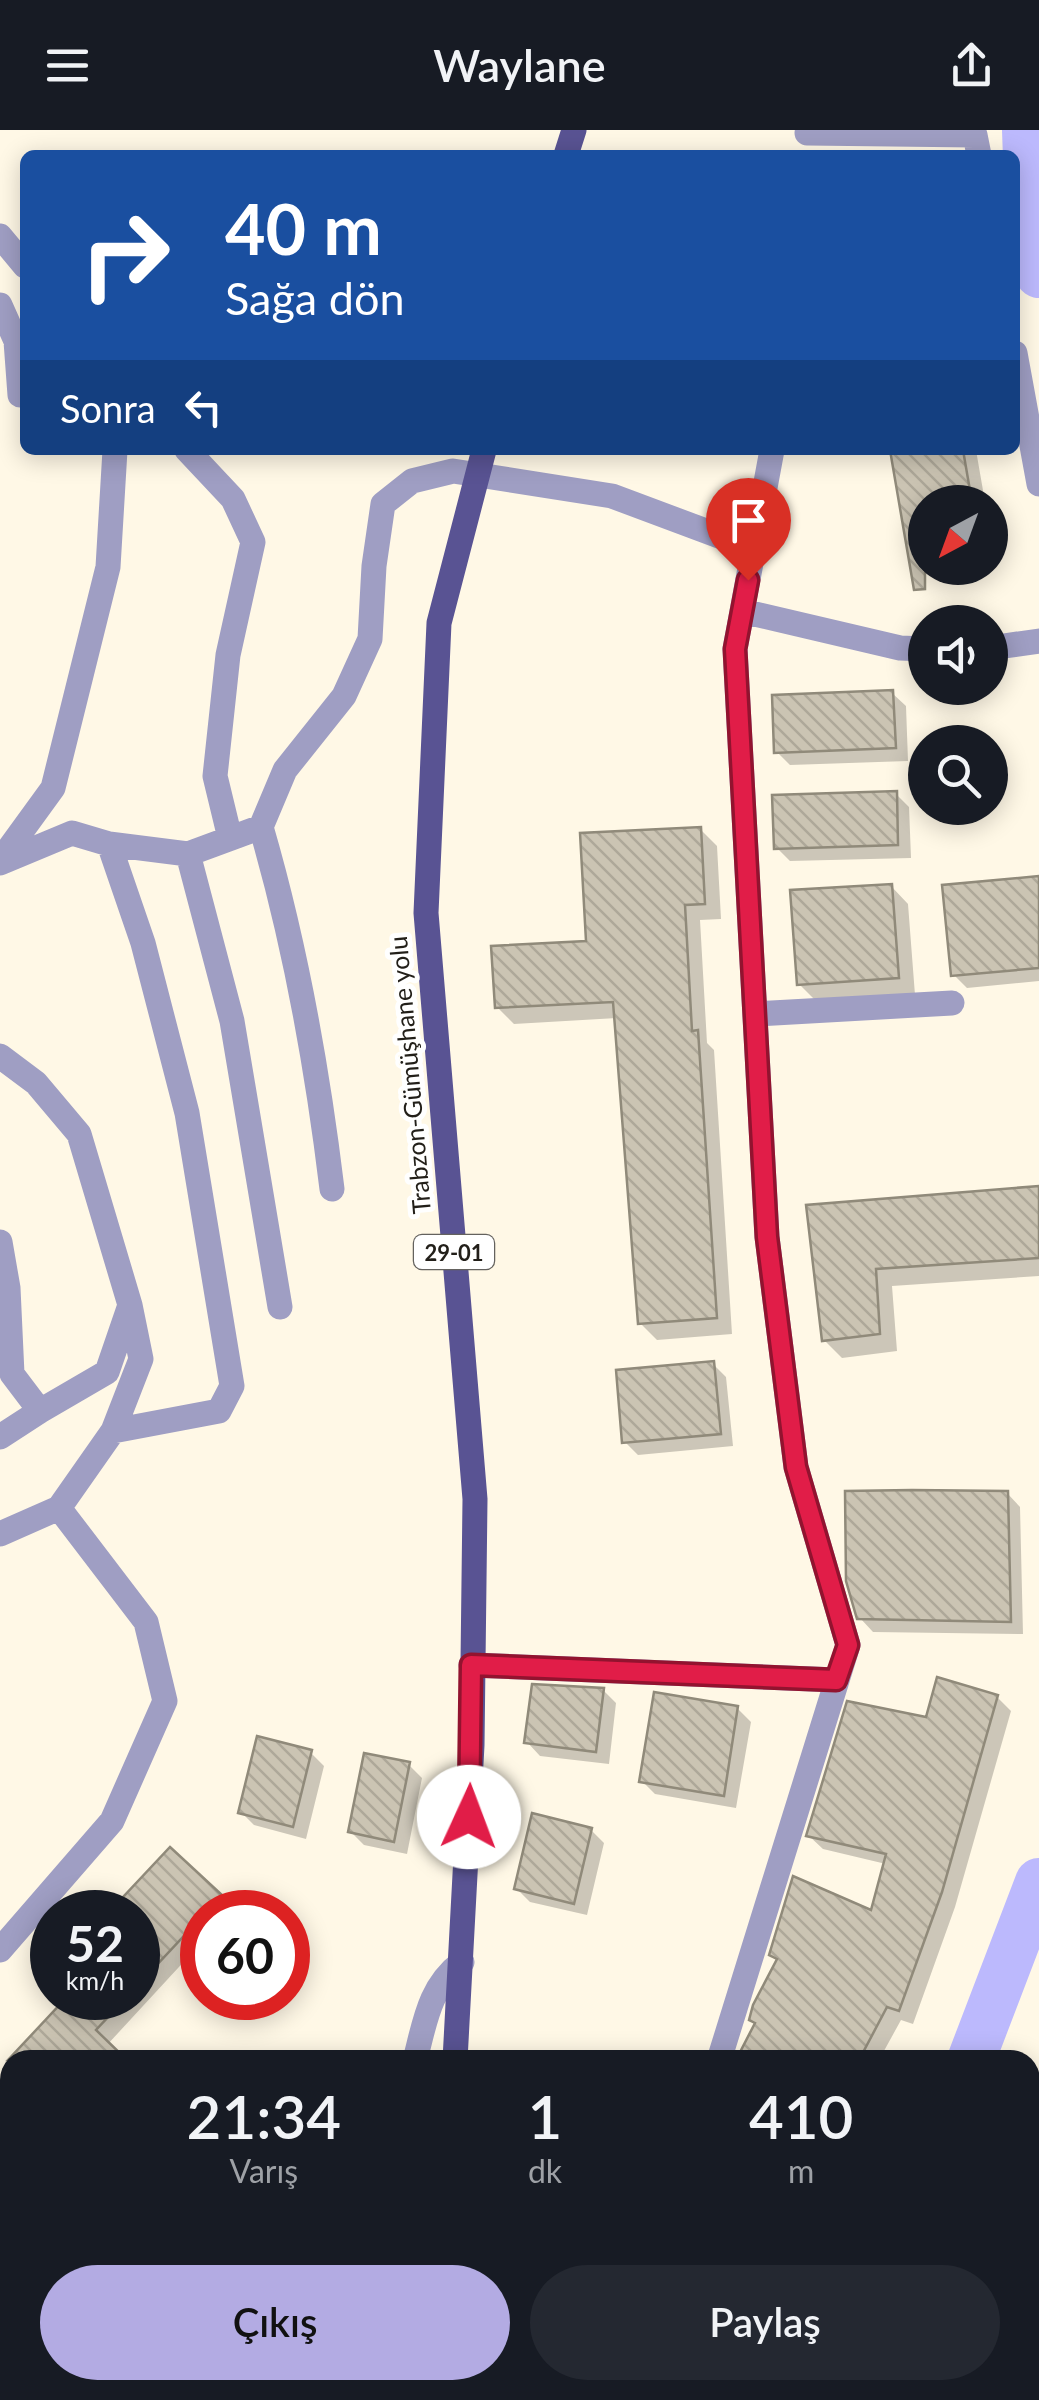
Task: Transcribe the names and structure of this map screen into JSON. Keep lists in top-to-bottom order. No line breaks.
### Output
{"streets":{"main road":["Trabzon-Gümüşhane yolu","29-01"]},"north":"bottom left","page":{"header":"Waylane","turn":["40 m","Sağa dön"],"then":"Sonra","speed":"52 km/h","limit":"60","eta":["21:34","Varış","1","dk","410","m"],"buttons":["Çıkış","Paylaş"]}}
